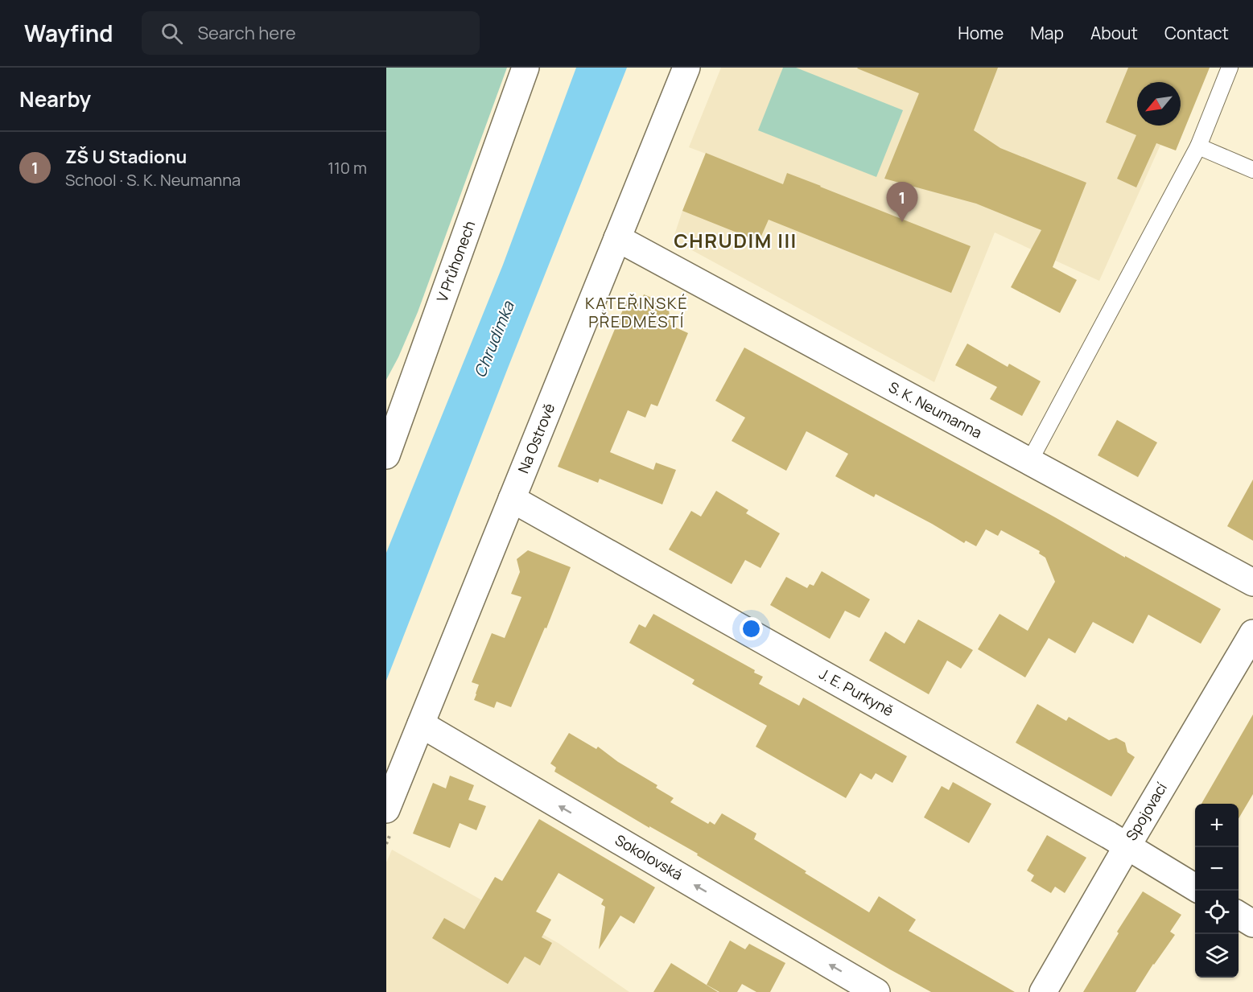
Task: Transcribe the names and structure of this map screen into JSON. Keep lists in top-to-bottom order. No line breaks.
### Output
{"streets":{"street":["V Průhonech","S. K. Neumanna","Na Ostrově","J. E. Purkyně","Spojovací","Sokolovská"]},"crossings":[["S. K. Neumanna","Na Ostrově"],["Na Ostrově","J. E. Purkyně"],["Na Ostrově","Sokolovská"],["J. E. Purkyně","Spojovací"]],"one_way":["Sokolovská"],"districts":["CHRUDIM III","KATEŘINSKÉ PŘEDMĚSTÍ"],"water":["Chrudimka"],"north":"bottom left","page":{"header":"Wayfind","search":"Search here","nav":["Home","Map","About","Contact"],"heading":"Nearby","list":[{"mark":"1","name":"ZŠ U Stadionu","note":"School · S. K. Neumanna","value":"110 m"}],"pins":"1","map_buttons":["+","−"]}}
